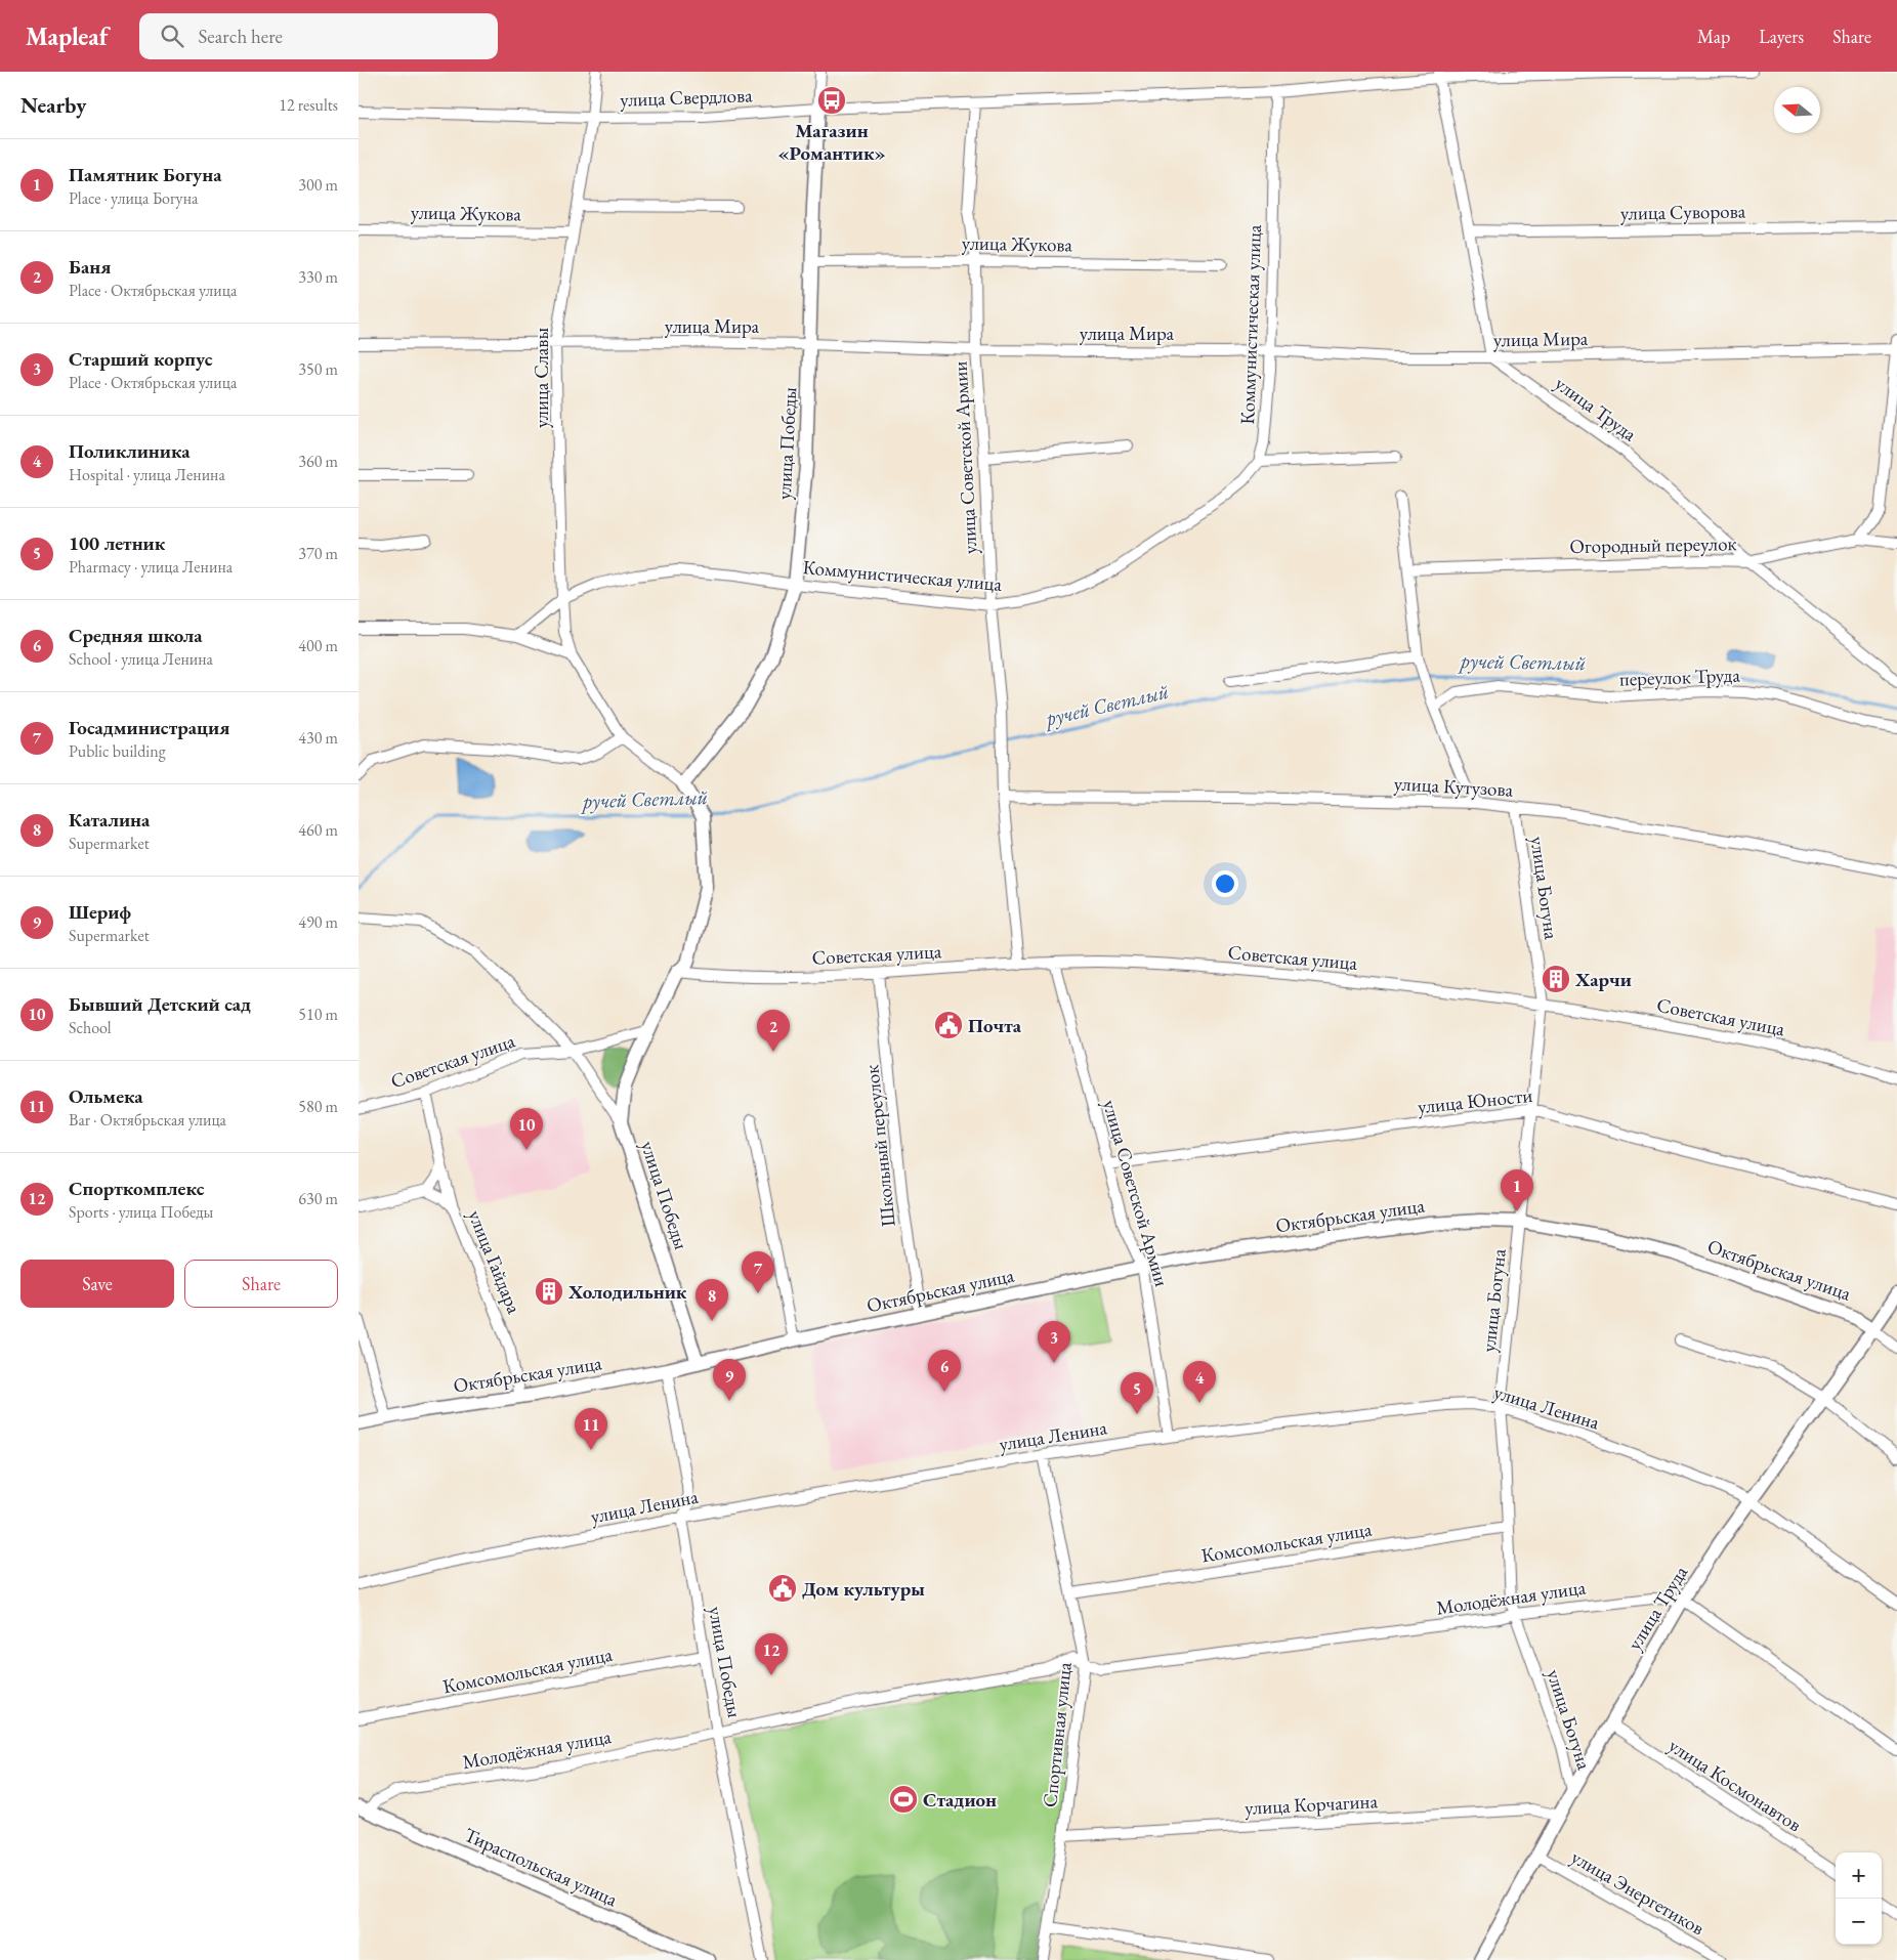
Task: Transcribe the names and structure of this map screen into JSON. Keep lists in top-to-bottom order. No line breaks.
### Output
{"streets":{"street":["улица Свердлова","улица Суворова","улица Жукова","Коммунистическая улица","улица Мира","улица Славы","улица Труда","улица Победы","улица Советской Армии","Огородный переулок","переулок Труда","улица Кутузова","улица Богуна","Советская улица","улица Юности","Школьный переулок","Октябрьская улица","улица Гайдара","улица Ленина","Комсомольская улица","Молодёжная улица","Спортивная улица","улица Космонавтов","улица Корчагина","Тираспольская улица","улица Энергетиков"]},"crossings":[["улица Свердлова","Коммунистическая улица"],["улица Свердлова","улица Славы"],["улица Свердлова","улица Победы"],["улица Свердлова","улица Советской Армии"],["улица Жукова","улица Славы"],["улица Жукова","улица Победы"],["улица Жукова","улица Советской Армии"],["Коммунистическая улица","улица Мира"],["Коммунистическая улица","улица Славы"],["Коммунистическая улица","улица Победы"],["Коммунистическая улица","улица Советской Армии"],["улица Мира","улица Славы"],["улица Мира","улица Труда"],["улица Мира","улица Победы"],["улица Мира","улица Советской Армии"],["улица Труда","Огородный переулок"],["улица Труда","улица Богуна"],["улица Труда","Октябрьская улица"],["улица Труда","улица Ленина"],["улица Труда","Молодёжная улица"],["улица Труда","улица Космонавтов"],["улица Труда","улица Корчагина"],["улица Труда","улица Энергетиков"],["улица Победы","Советская улица"],["улица Победы","Октябрьская улица"],["улица Победы","улица Ленина"],["улица Победы","Комсомольская улица"],["улица Победы","Молодёжная улица"],["улица Советской Армии","улица Кутузова"],["улица Советской Армии","Советская улица"],["улица Советской Армии","улица Юности"],["улица Советской Армии","Октябрьская улица"],["улица Советской Армии","улица Ленина"],["улица Кутузова","улица Богуна"],["улица Богуна","Советская улица"],["улица Богуна","улица Юности"],["улица Богуна","Октябрьская улица"],["улица Богуна","улица Ленина"],["улица Богуна","Комсомольская улица"],["улица Богуна","Молодёжная улица"],["Советская улица","Школьный переулок"],["Школьный переулок","Октябрьская улица"],["Октябрьская улица","улица Гайдара"],["улица Ленина","Спортивная улица"],["Комсомольская улица","Спортивная улица"],["Молодёжная улица","Спортивная улица"],["Молодёжная улица","Тираспольская улица"],["Спортивная улица","улица Корчагина"]],"water":["ручей Светлый"],"places":{"bus stop":["Магазин «Романтик»"],"building":["Харчи","Холодильник"],"public building":["Почта","Дом культуры"],"sports":["Стадион"]},"north":"left","page":{"header":"Mapleaf","search":"Search here","nav":["Map","Layers","Share"],"heading":["Nearby","12 results"],"list":[{"mark":"1","name":"Памятник Богуна","note":"Place · улица Богуна","value":"300 m"},{"mark":"2","name":"Баня","note":"Place · Октябрьская улица","value":"330 m"},{"mark":"3","name":"Старший корпус","note":"Place · Октябрьская улица","value":"350 m"},{"mark":"4","name":"Поликлиника","note":"Hospital · улица Ленина","value":"360 m"},{"mark":"5","name":"100 летник","note":"Pharmacy · улица Ленина","value":"370 m"},{"mark":"6","name":"Средняя школа","note":"School · улица Ленина","value":"400 m"},{"mark":"7","name":"Госадминистрация","note":"Public building","value":"430 m"},{"mark":"8","name":"Каталина","note":"Supermarket","value":"460 m"},{"mark":"9","name":"Шериф","note":"Supermarket","value":"490 m"},{"mark":"10","name":"Бывший Детский сад","note":"School","value":"510 m"},{"mark":"11","name":"Ольмека","note":"Bar · Октябрьская улица","value":"580 m"},{"mark":"12","name":"Спорткомплекс","note":"Sports · улица Победы","value":"630 m"}],"pins":["2","10","1","7","8","3","6","9","4","5","11","12"],"buttons":["Save","Share"],"map_buttons":["+","−"]}}
